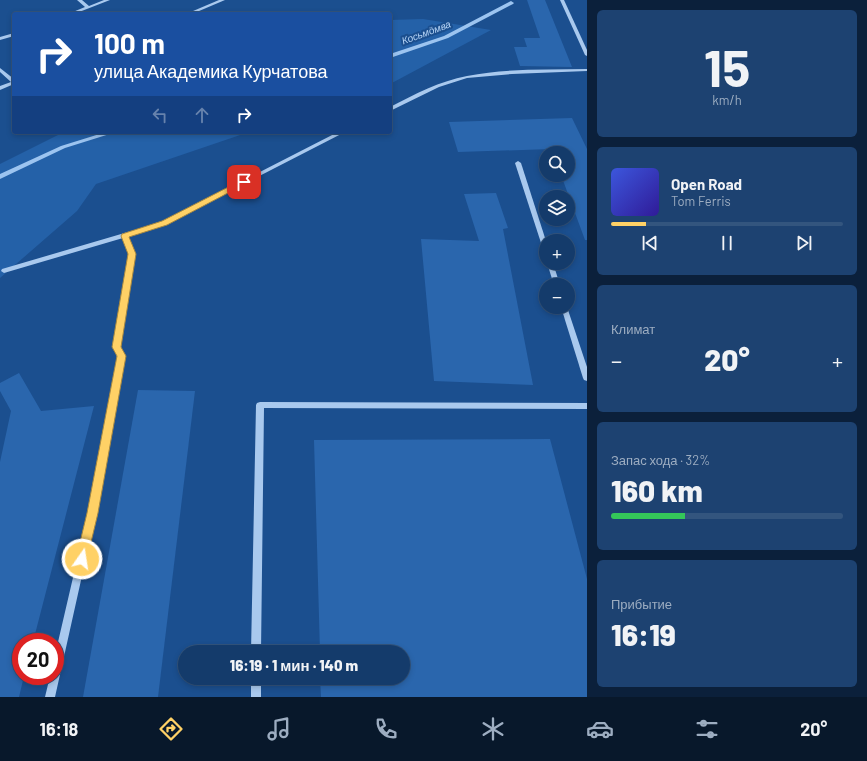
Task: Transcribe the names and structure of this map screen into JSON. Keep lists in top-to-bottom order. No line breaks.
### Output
{"water":["Косьмӧмва"],"page":{"tile":[["15","km/h"],"Климат",["Запас хода · 32%","160 km"],["Прибытие","16:19"]],"turn":["100 m","улица Академика Курчатова"],"map_buttons":["+","−"],"song":["Open Road","Tom Ferris"],"heat":["−","20°","+"],"limit":"20","trip":"16:19 · 1 мин · 140 m","tabs":["16:18","20°"]}}
